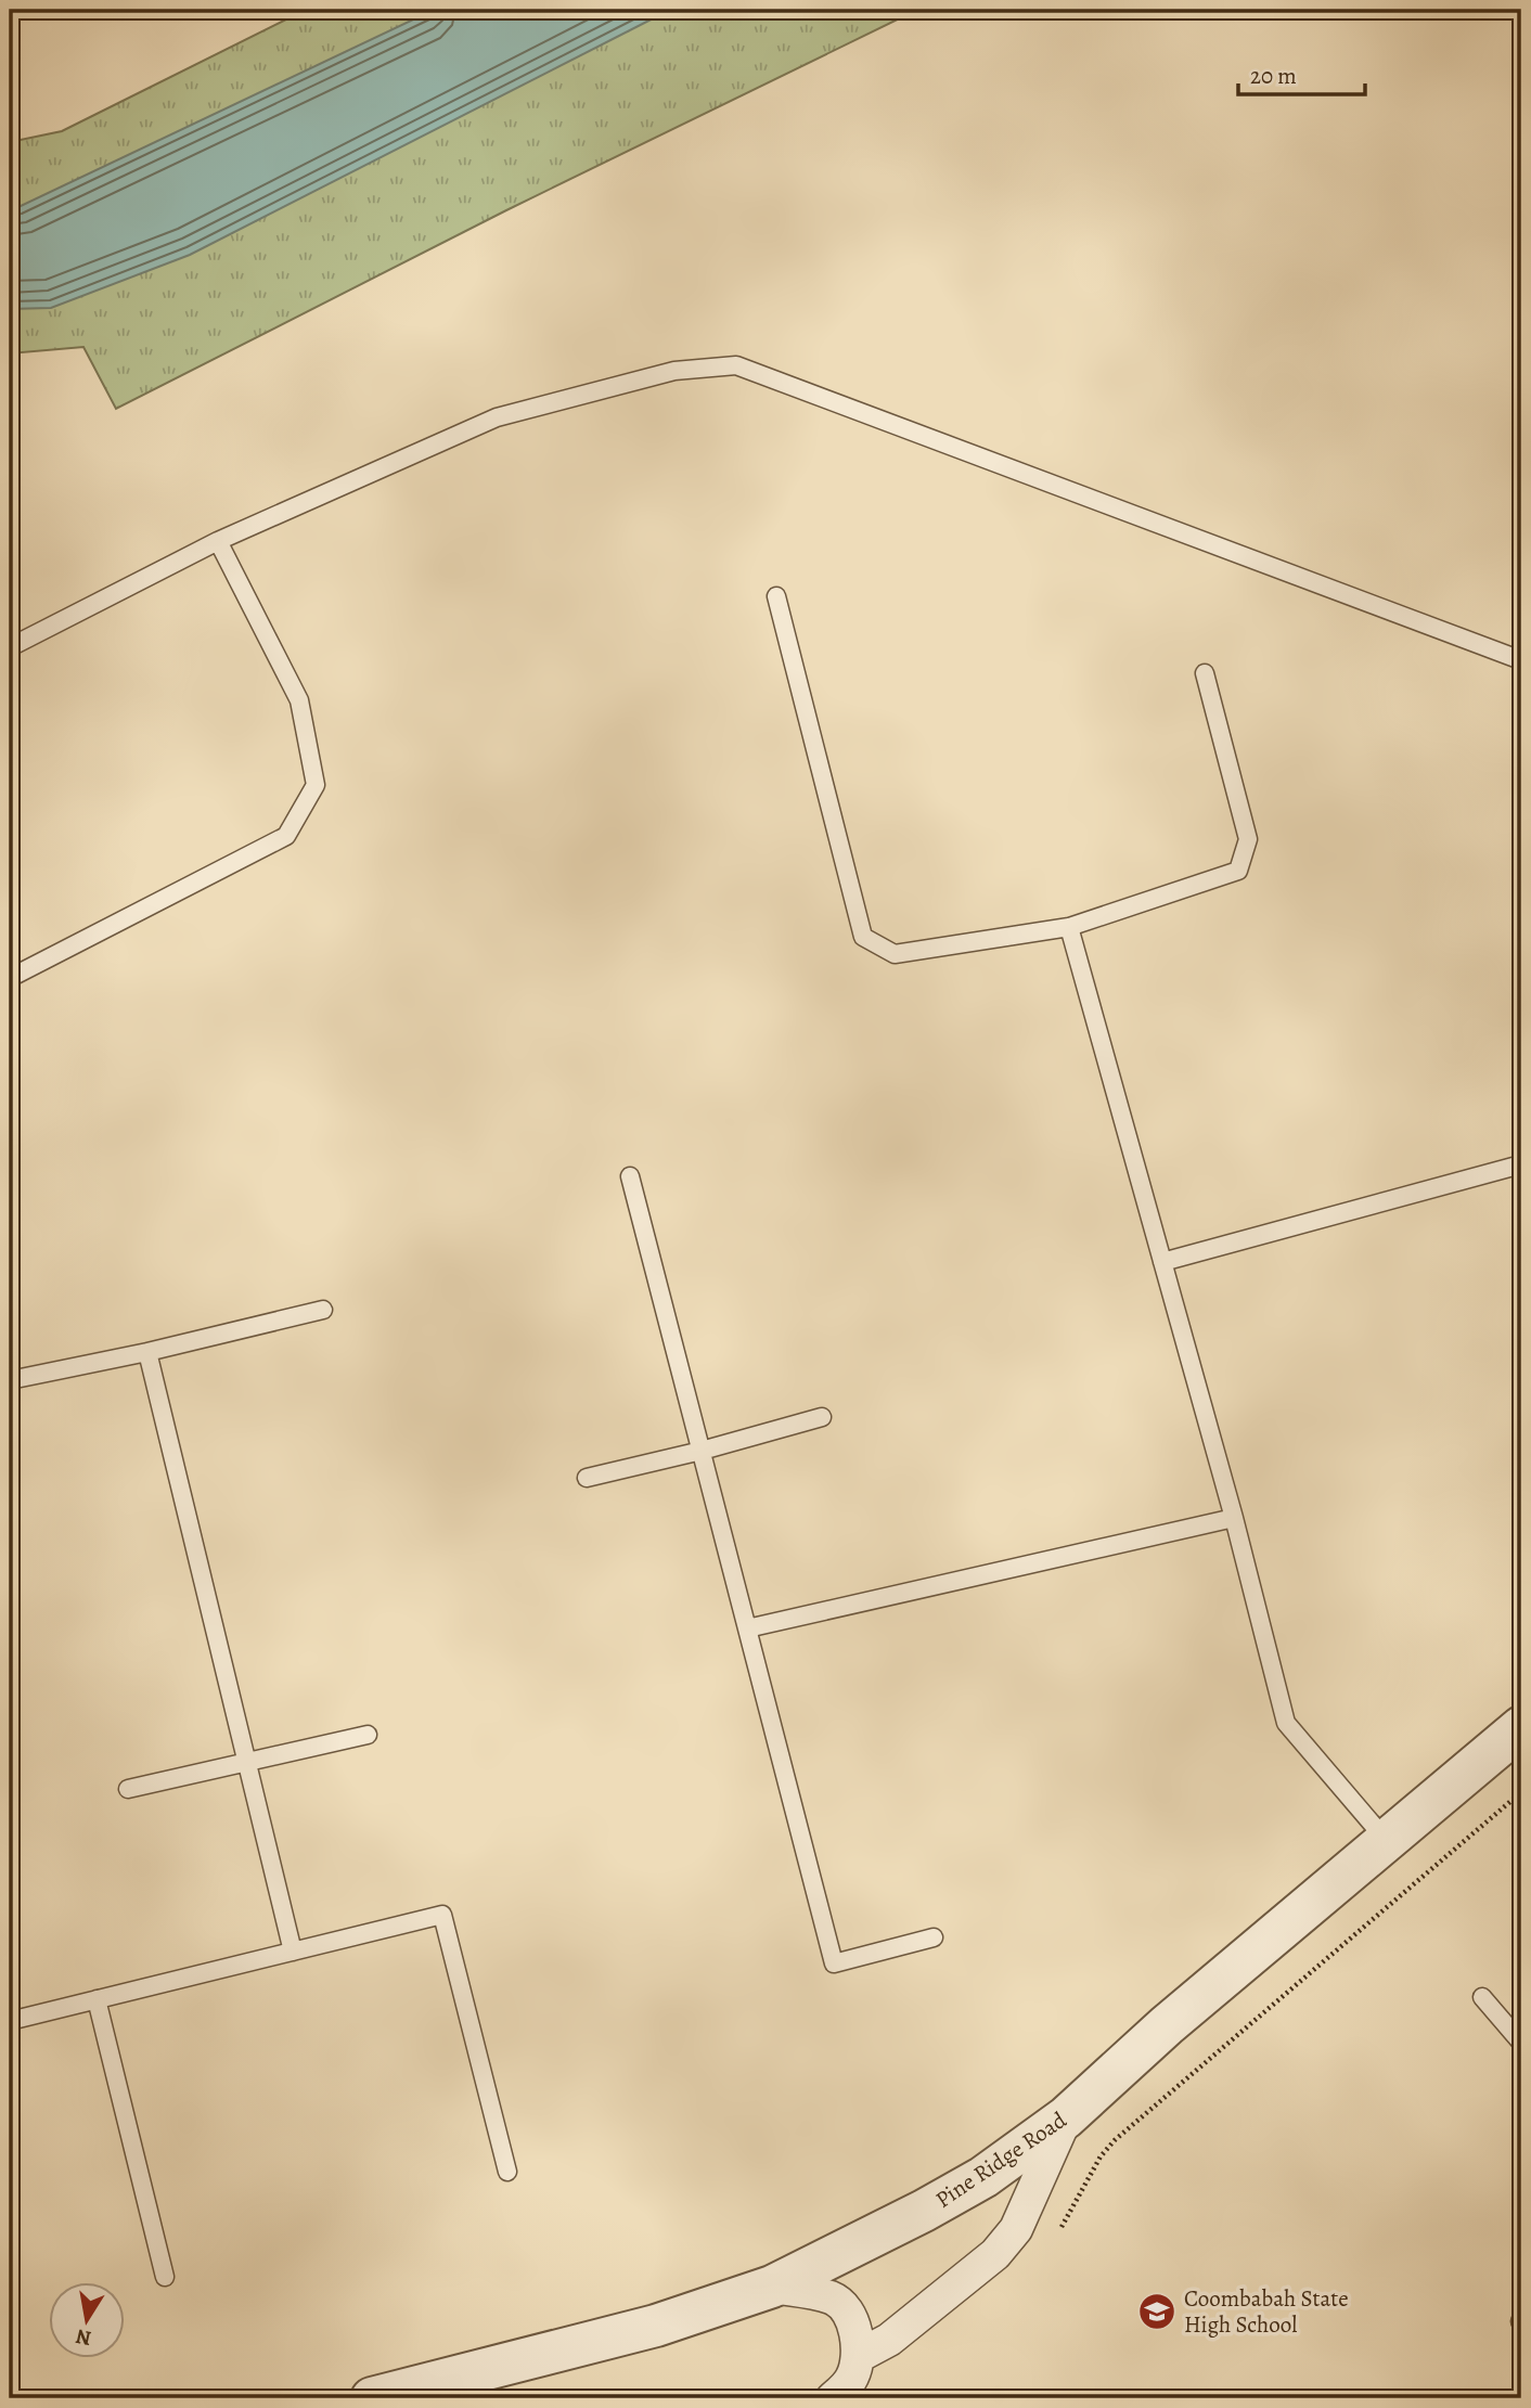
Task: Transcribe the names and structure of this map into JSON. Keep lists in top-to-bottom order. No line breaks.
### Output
{"streets":{"street":["Pine Ridge Road"]},"places":{"school or university":["Coombabah State High School"]},"scale_bar":"20 m","north":"bottom"}
